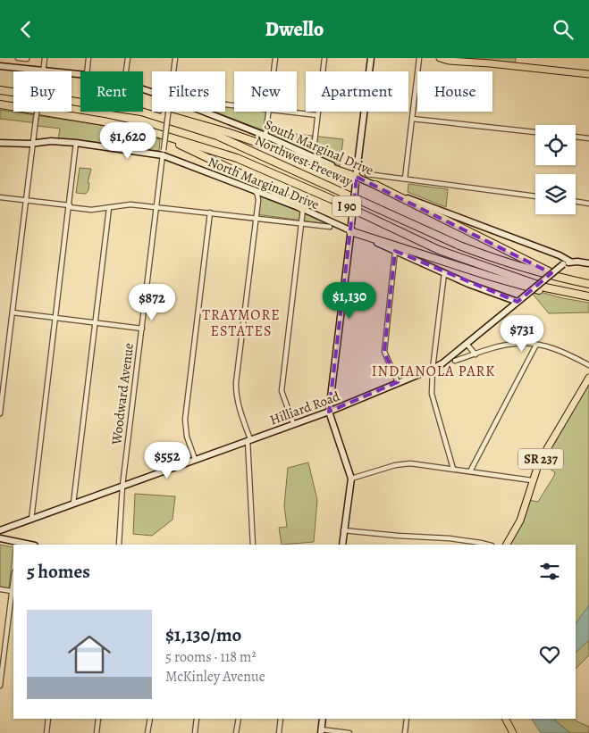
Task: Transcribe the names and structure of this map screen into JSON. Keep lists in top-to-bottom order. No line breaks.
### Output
{"streets":{"highway":["Northwest Freeway","I 90"],"main road":["South Marginal Drive","North Marginal Drive","Hilliard Road","SR 237"],"street":["Woodward Avenue"]},"crossings":[["South Marginal Drive","Hilliard Road"],["North Marginal Drive","Woodward Avenue"],["North Marginal Drive","Hilliard Road"],["Woodward Avenue","Hilliard Road"]],"districts":["TRAYMORE ESTATES","INDIANOLA PARK"],"page":{"header":"Dwello","chip":["Buy","Rent","Filters","New","Apartment","House"],"price":["$1,620","$1,130","$872","$731","$552"],"heading":"5 homes","list":[{"name":"$1,130/mo","note":"5 rooms · 118 m² · McKinley Avenue"}]}}
